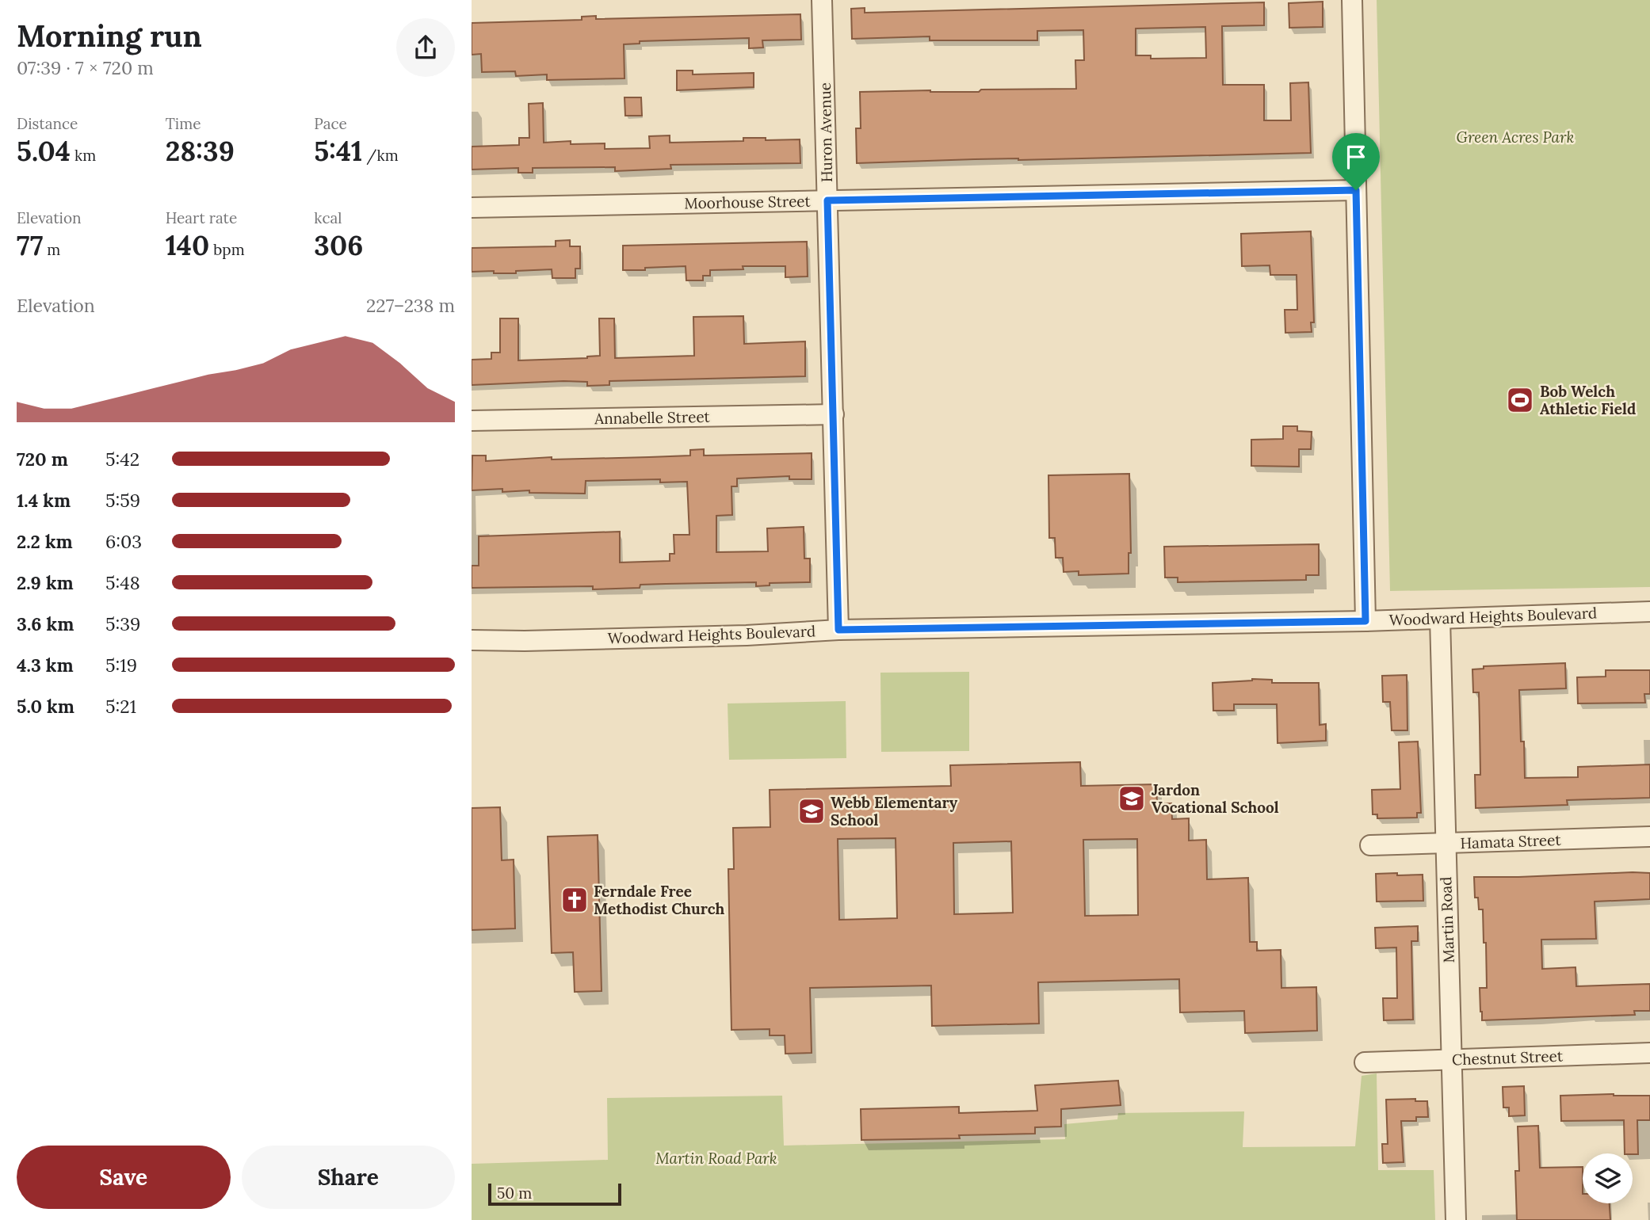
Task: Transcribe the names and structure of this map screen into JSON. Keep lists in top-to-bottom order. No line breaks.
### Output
{"streets":{"street":["Huron Avenue","Moorhouse Street","Annabelle Street","Woodward Heights Boulevard","Hamata Street","Martin Road","Chestnut Street"]},"crossings":[["Huron Avenue","Moorhouse Street"],["Huron Avenue","Annabelle Street"],["Huron Avenue","Woodward Heights Boulevard"],["Woodward Heights Boulevard","Martin Road"],["Hamata Street","Martin Road"],["Martin Road","Chestnut Street"]],"parks":["Green Acres Park","Martin Road Park"],"places":{"sports":["Bob Welch Athletic Field"],"school or university":["Jardon Vocational School","Webb Elementary School"],"church":["Ferndale Free Methodist Church"]},"scale_bar":"50 m","page":{"heading":["Morning run","07:39 · 7 × 720 m"],"stats":[["Distance","5.04 km"],["Time","28:39"],["Pace","5:41 /km"],["Elevation","77 m"],["Heart rate","140 bpm"],["kcal","306"]],"chart":["Elevation","227–238 m"],"list":[{"name":"720 m","note":"5:42"},{"name":"1.4 km","note":"5:59"},{"name":"2.2 km","note":"6:03"},{"name":"2.9 km","note":"5:48"},{"name":"3.6 km","note":"5:39"},{"name":"4.3 km","note":"5:19"},{"name":"5.0 km","note":"5:21"}],"buttons":["Save","Share"],"scale":"50 m"}}
